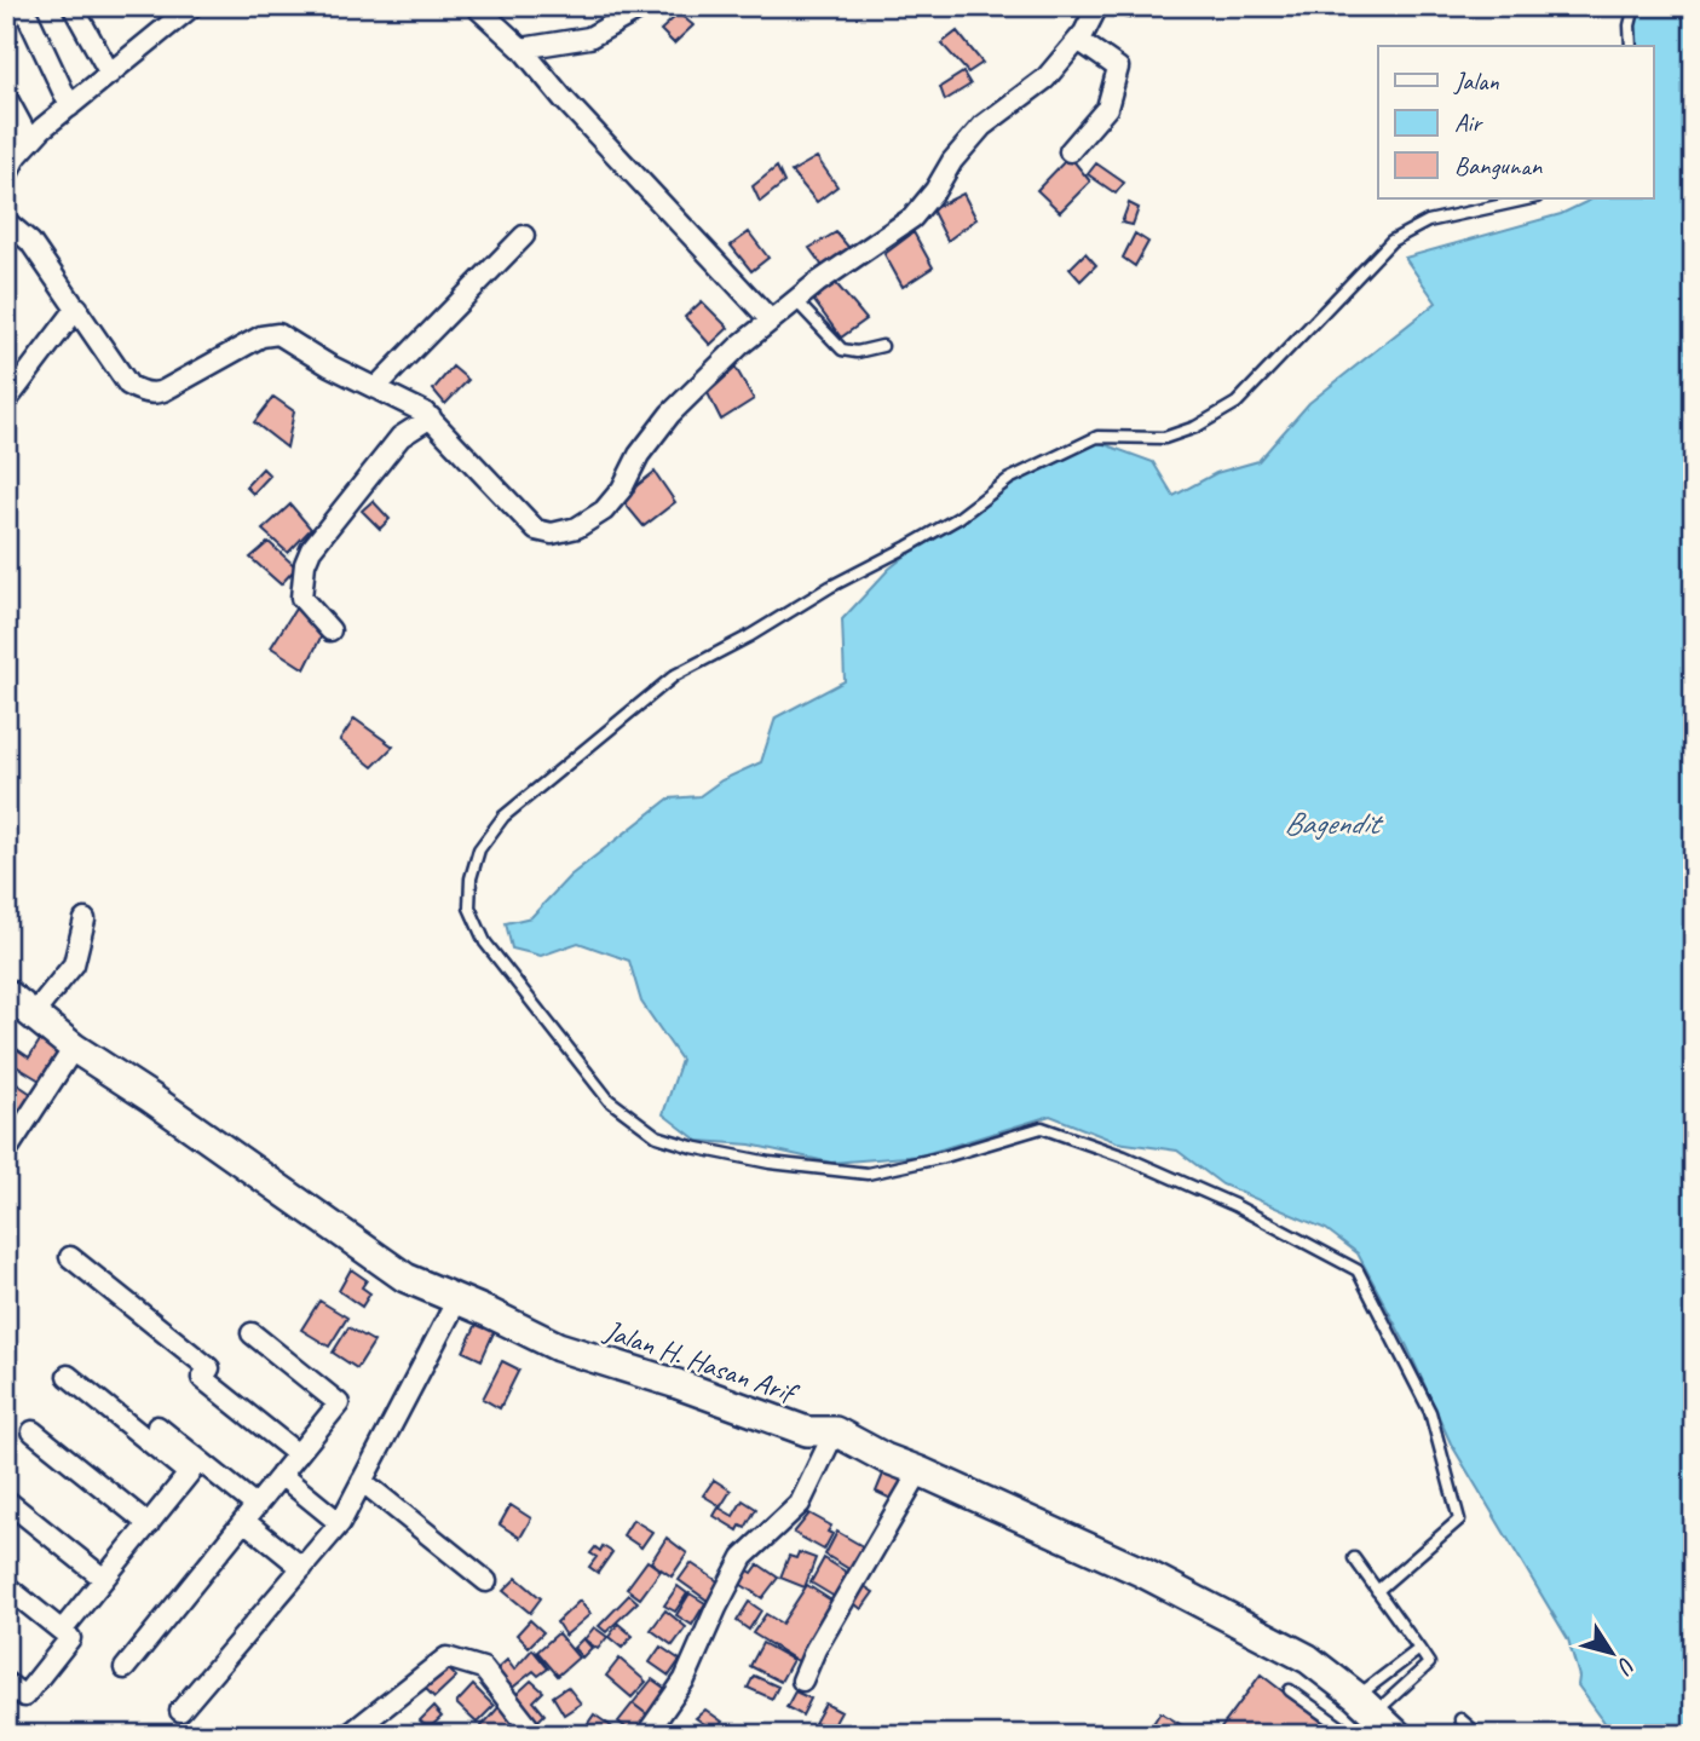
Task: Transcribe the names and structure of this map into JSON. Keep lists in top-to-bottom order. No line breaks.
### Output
{"streets":{"main road":["Jalan H. Hasan Arif"]},"water":["Bagendit"],"legend":["Jalan","Air","Bangunan"],"north":"bottom right"}
